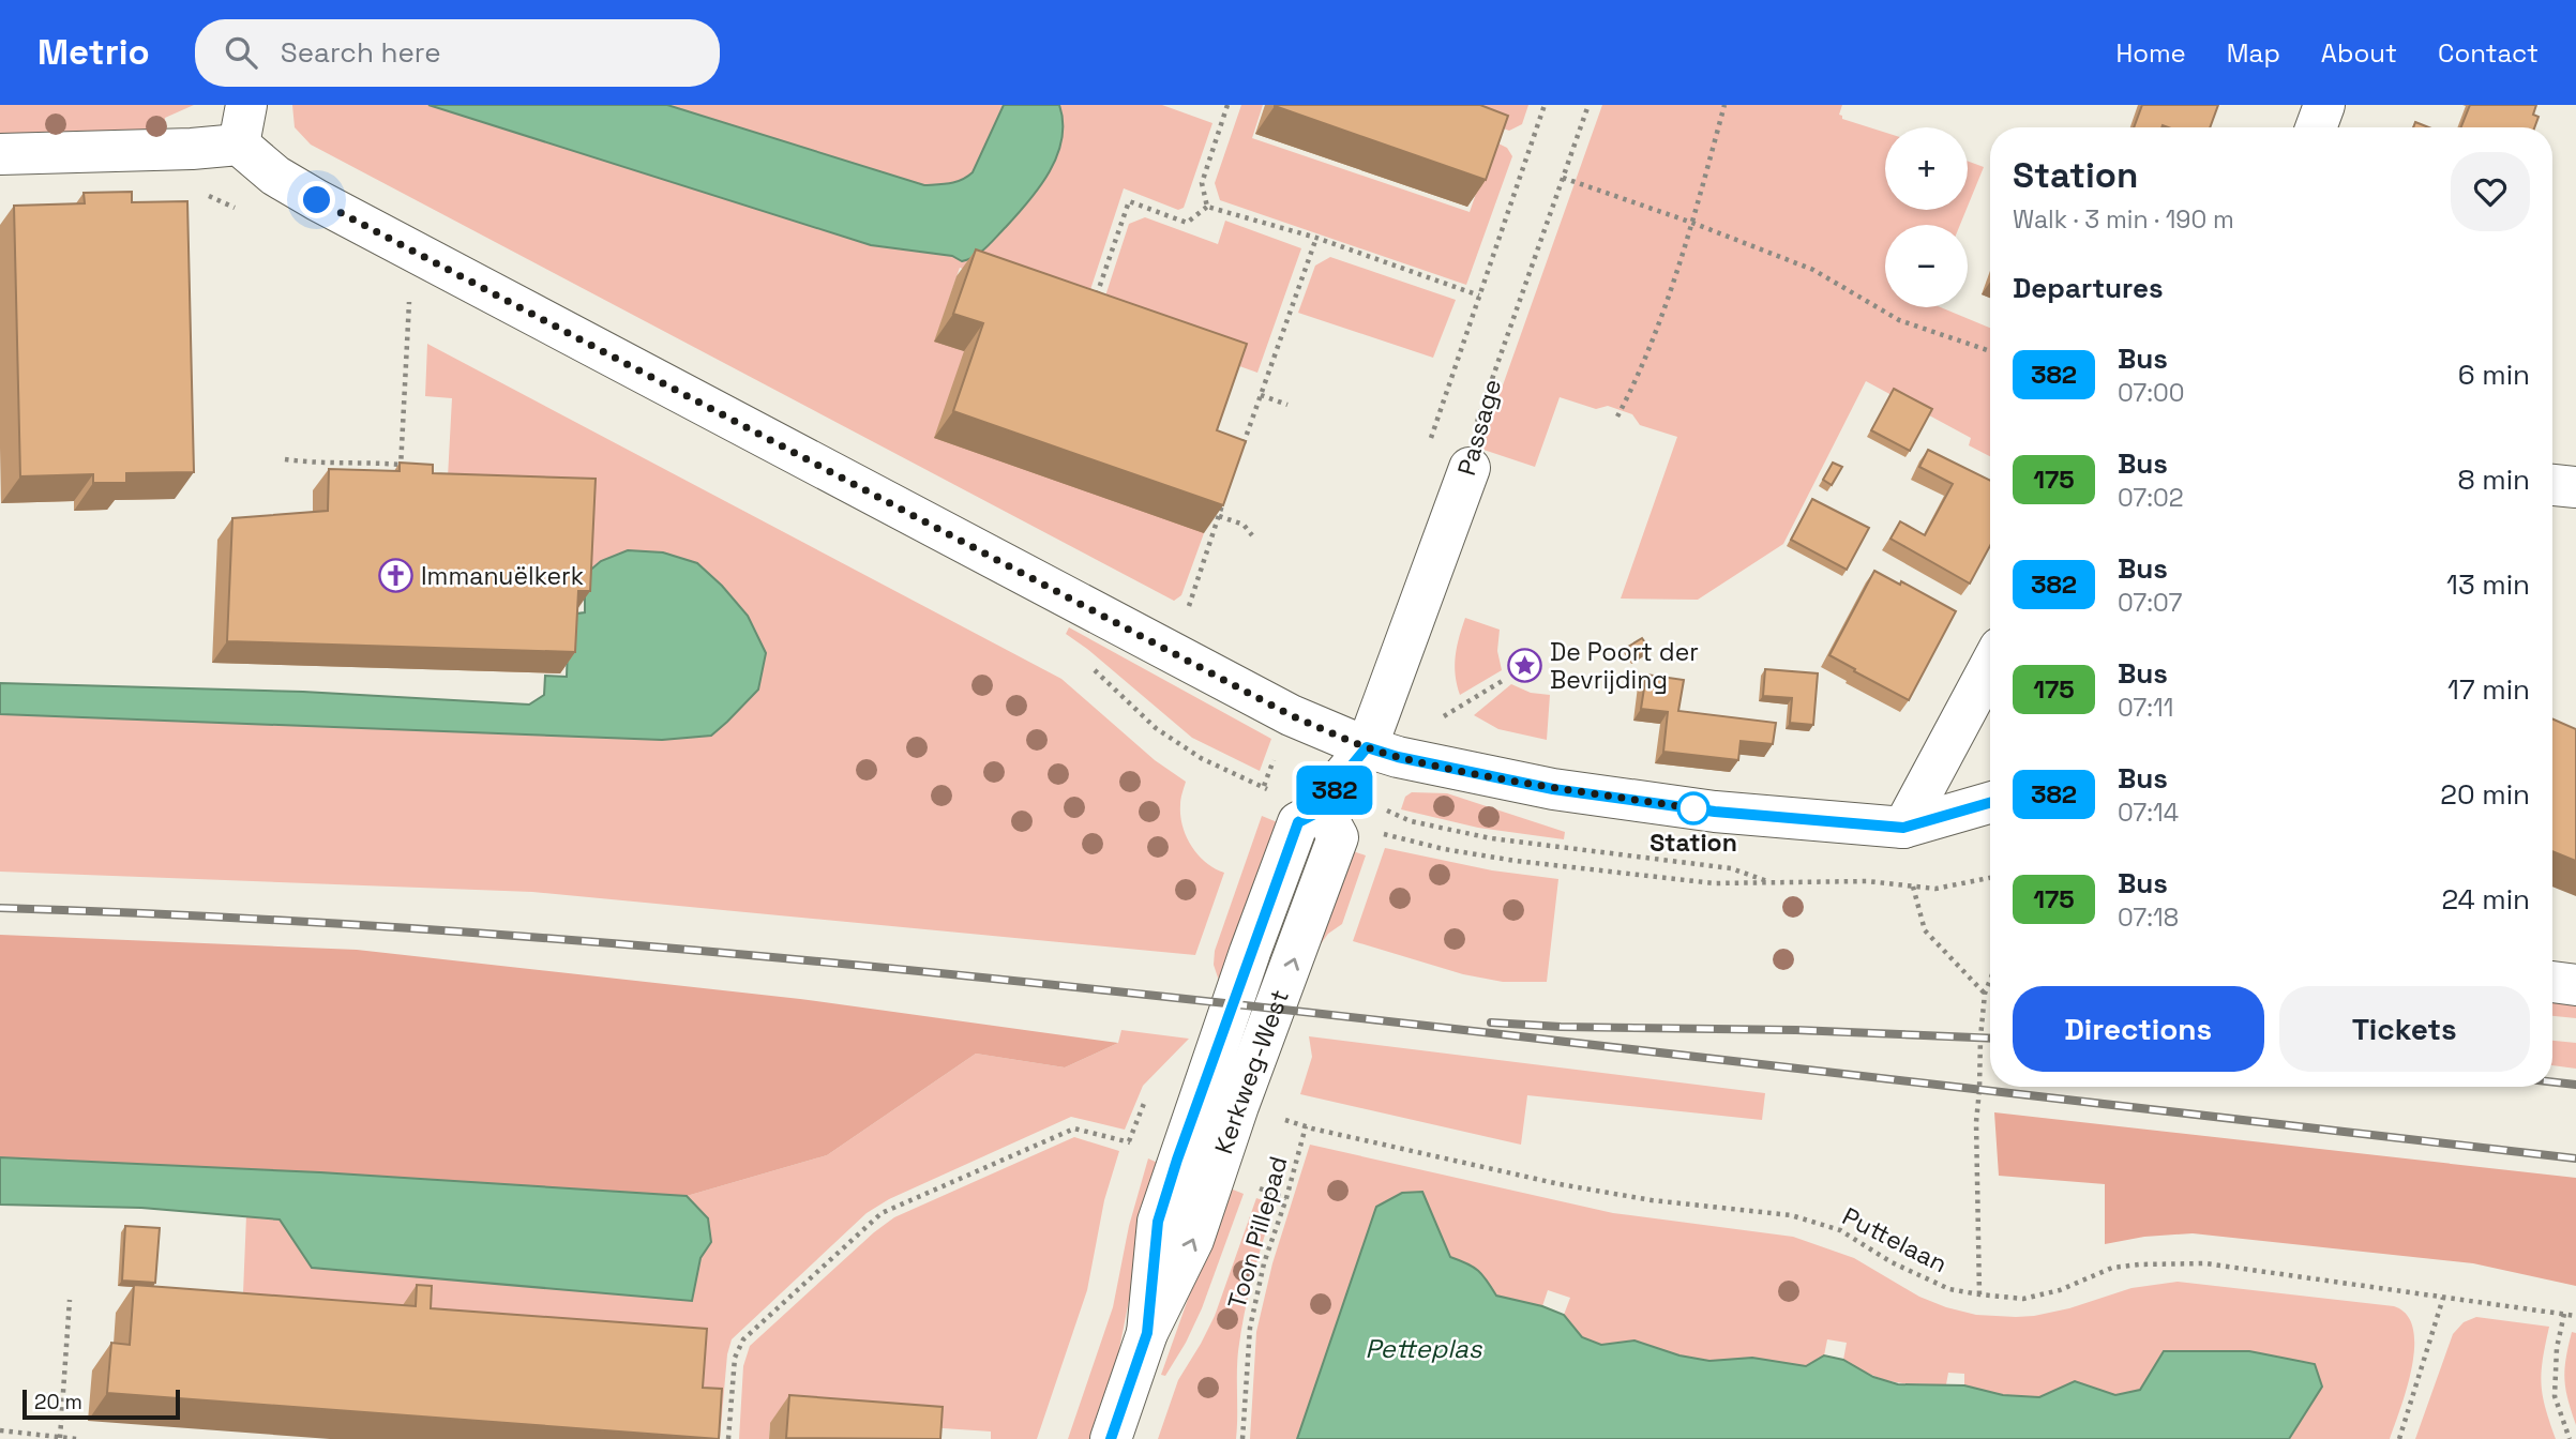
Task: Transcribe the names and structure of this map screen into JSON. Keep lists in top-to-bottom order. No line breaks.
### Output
{"streets":{"street":["Passage","Kerkweg-West"],"path":["Toon Pillepad","Puttelaan"]},"crossings":[["Passage","Kerkweg-West"],["Kerkweg-West","Puttelaan"],["Toon Pillepad","Puttelaan"]],"water":["Petteplas"],"places":{"church":["Immanuëlkerk"],"place":["De Poort der Bevrijding"],"other":["Station"]},"lines":["bus line 382"],"scale_bar":"20 m","page":{"header":"Metrio","search":"Search here","nav":["Home","Map","About","Contact"],"on_map":"382","map_buttons":["+","−"],"heading":[["Station","Walk · 3 min · 190 m"],"Departures"],"list":[{"mark":"382","name":"Bus","note":"07:00","value":"6 min"},{"mark":"175","name":"Bus","note":"07:02","value":"8 min"},{"mark":"382","name":"Bus","note":"07:07","value":"13 min"},{"mark":"175","name":"Bus","note":"07:11","value":"17 min"},{"mark":"382","name":"Bus","note":"07:14","value":"20 min"},{"mark":"175","name":"Bus","note":"07:18","value":"24 min"}],"buttons":["Directions","Tickets"],"scale":"20 m"}}
